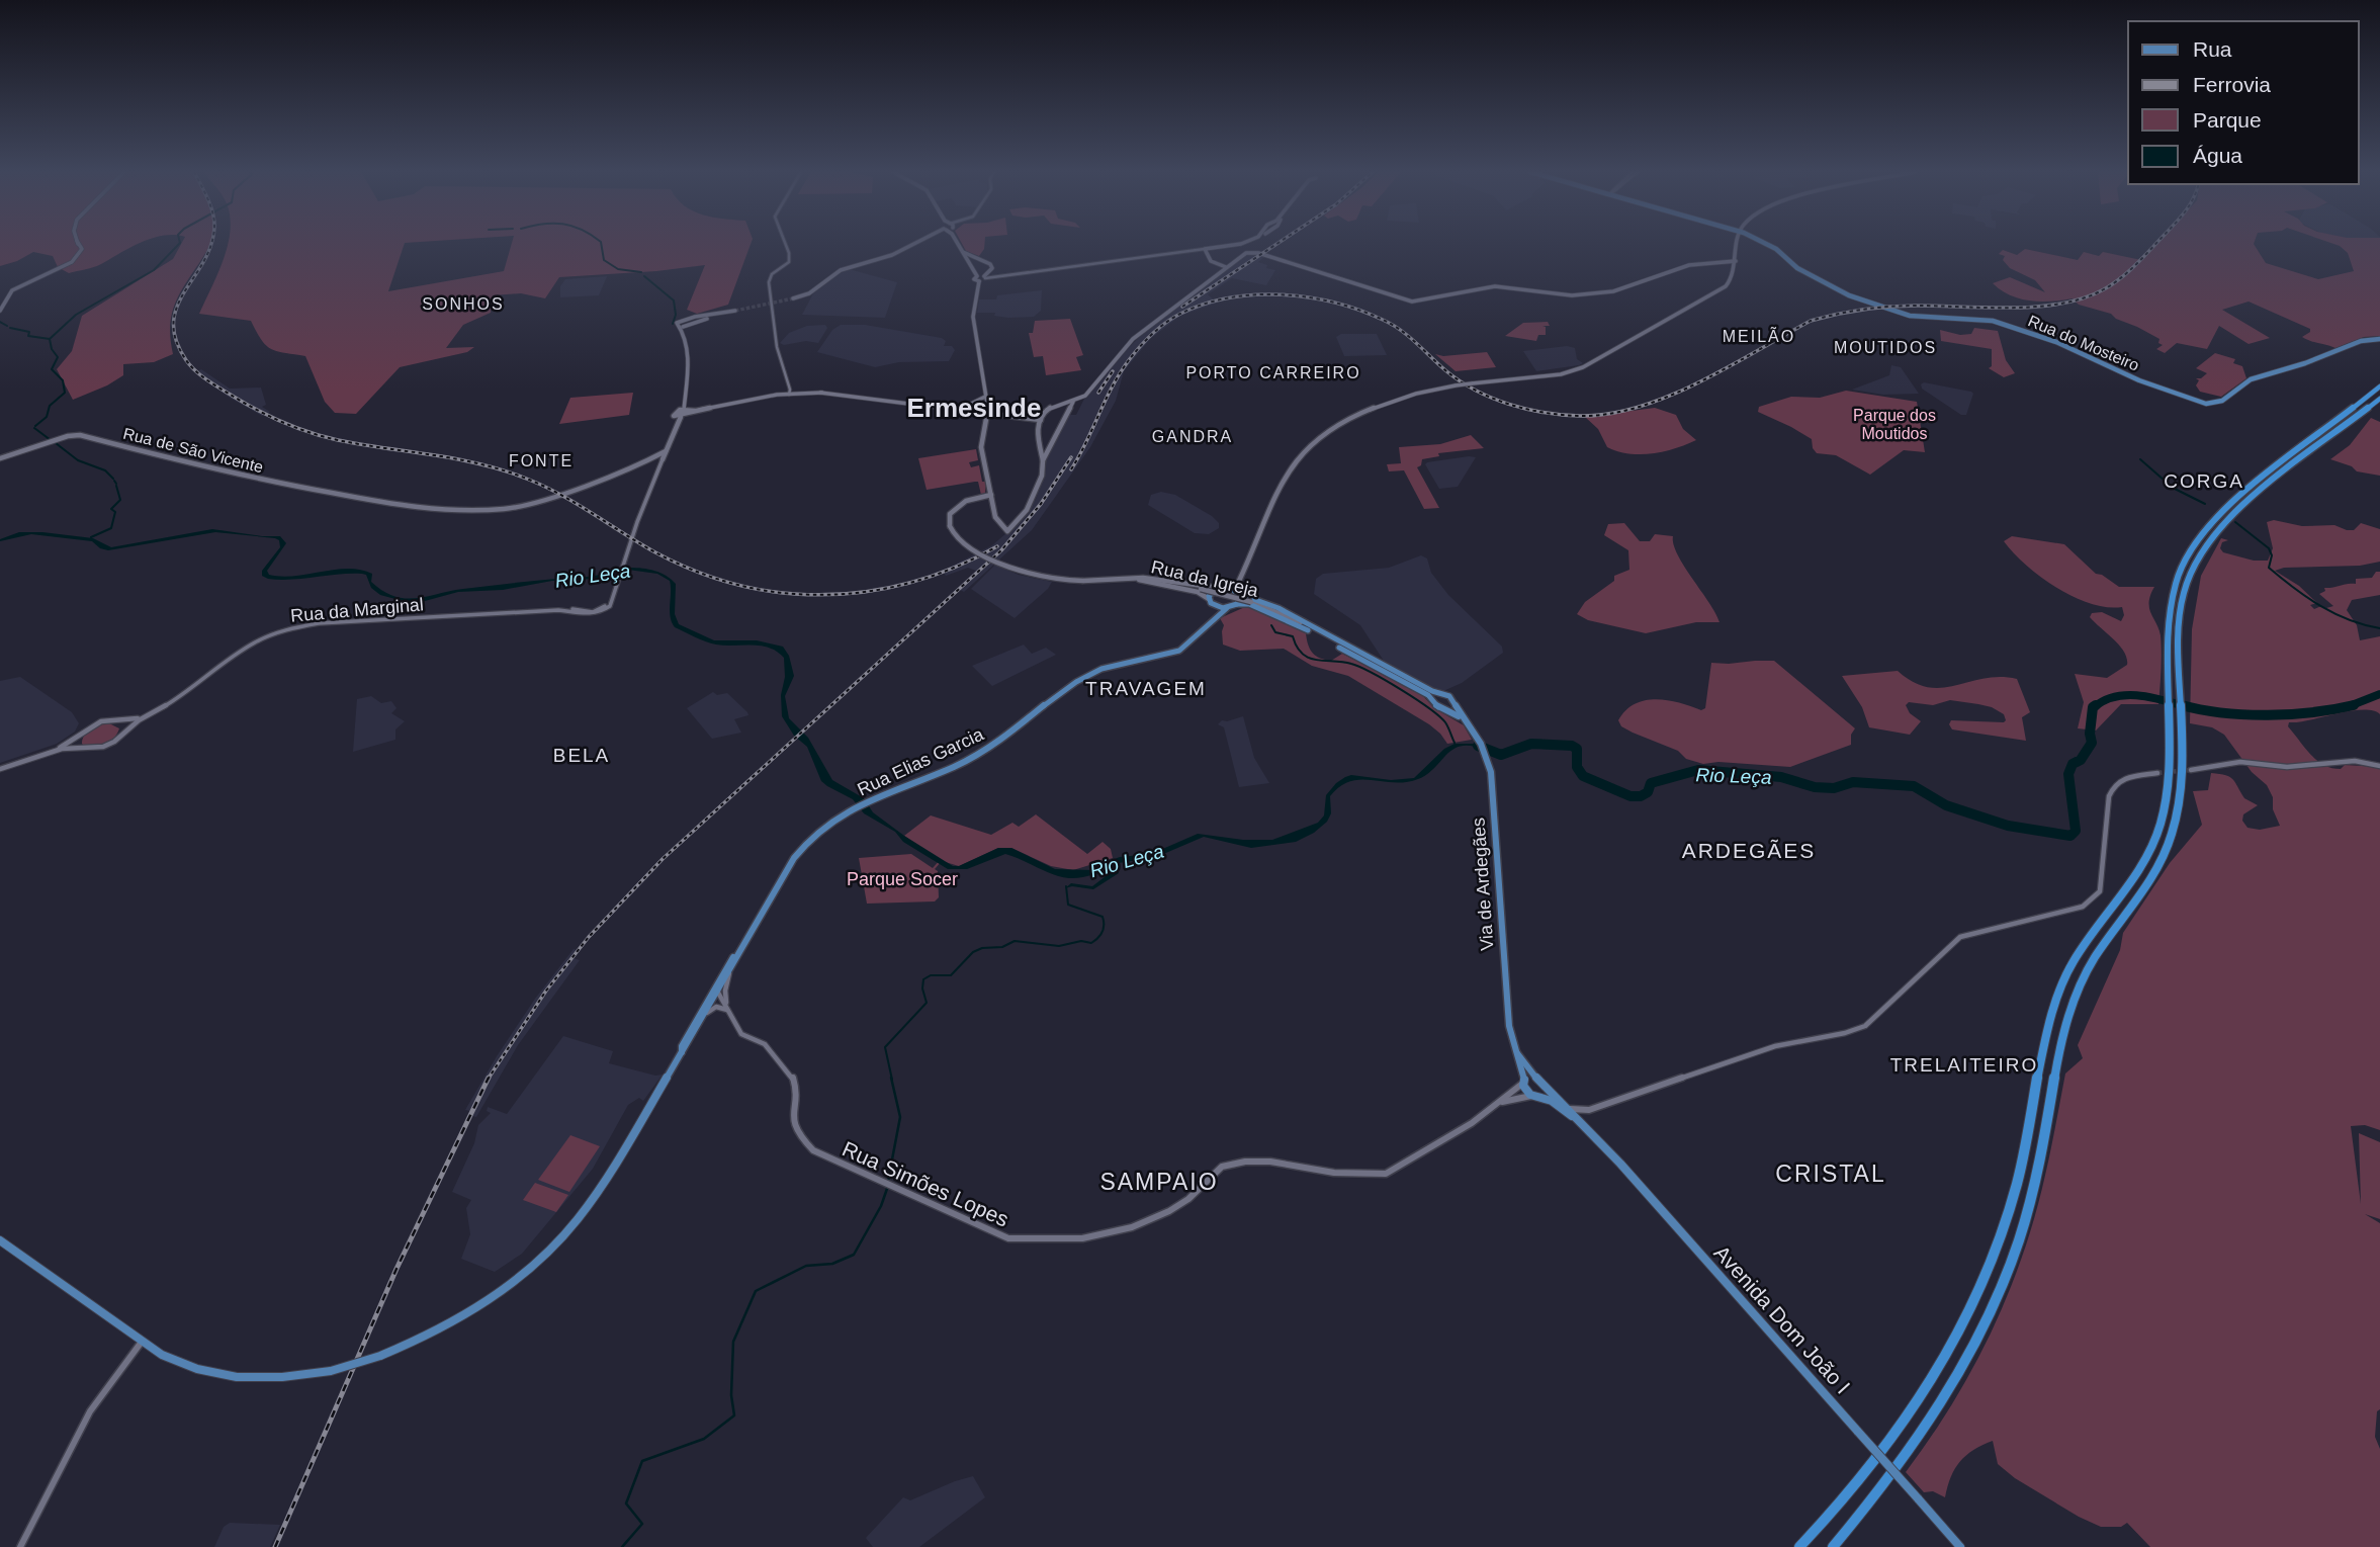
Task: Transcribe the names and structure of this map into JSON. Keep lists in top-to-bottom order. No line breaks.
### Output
{"streets":{"main road":["Rua do Mosteiro","Rua de São Vicente","Rua da Igreja","Rua Elias Garcia","Via de Ardegães","Avenida Dom João I"],"street":["Rua da Marginal","Rua Simões Lopes"]},"crossings":[["Rua da Igreja","Rua Elias Garcia"],["Rua da Igreja","Via de Ardegães"],["Rua Elias Garcia","Via de Ardegães"],["Via de Ardegães","Rua Simões Lopes"],["Via de Ardegães","Avenida Dom João I"],["Rua Simões Lopes","Avenida Dom João I"]],"districts":["SONHOS","MEILÃO","MOUTIDOS","PORTO CARREIRO","Ermesinde","GANDRA","FONTE","CORGA","TRAVAGEM","BELA","ARDEGÃES","TRELAITEIRO","CRISTAL","SAMPAIO"],"water":["Rio Leça"],"parks":["Parque dos Moutidos","Parque Socer"],"legend":["Rua","Ferrovia","Parque","Água"]}
